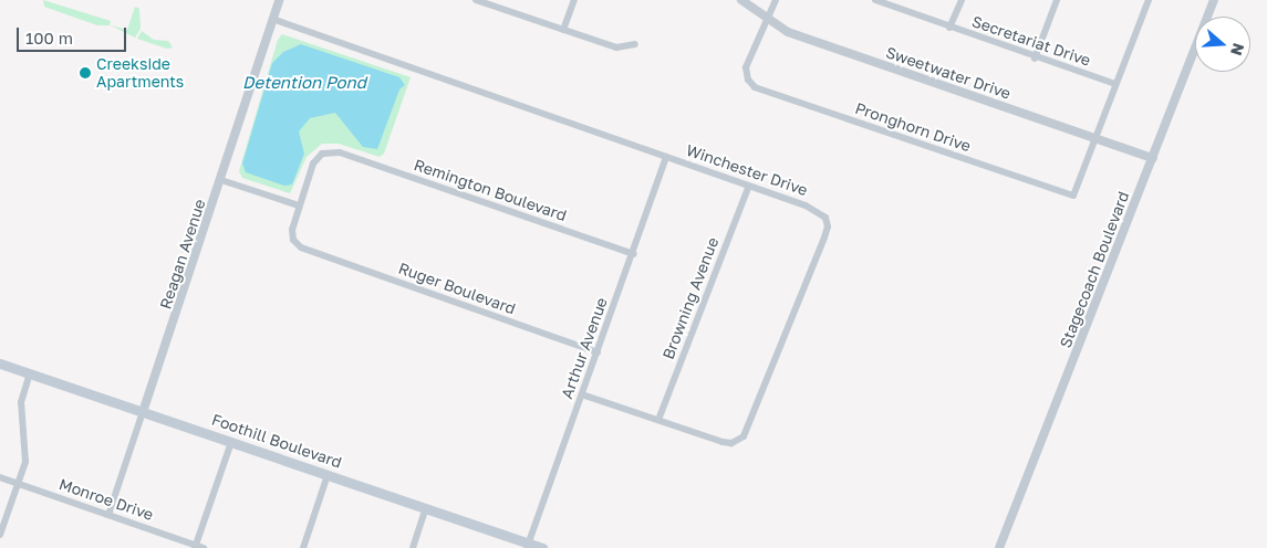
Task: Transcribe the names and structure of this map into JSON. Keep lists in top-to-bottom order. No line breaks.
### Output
{"streets":{"main road":["Foothill Boulevard"],"street":["Secretariat Drive","Sweetwater Drive","Pronghorn Drive","Winchester Drive","Remington Boulevard","Reagan Avenue","Stagecoach Boulevard","Ruger Boulevard","Browning Avenue","Arthur Avenue","Monroe Drive"]},"crossings":[["Sweetwater Drive","Pronghorn Drive"],["Sweetwater Drive","Stagecoach Boulevard"],["Winchester Drive","Reagan Avenue"],["Winchester Drive","Browning Avenue"],["Winchester Drive","Arthur Avenue"],["Remington Boulevard","Ruger Boulevard"],["Remington Boulevard","Arthur Avenue"],["Reagan Avenue","Foothill Boulevard"],["Reagan Avenue","Monroe Drive"],["Ruger Boulevard","Arthur Avenue"],["Arthur Avenue","Foothill Boulevard"]],"water":["Detention Pond"],"places":["Creekside Apartments"],"scale_bar":"100 m","north":"right"}
